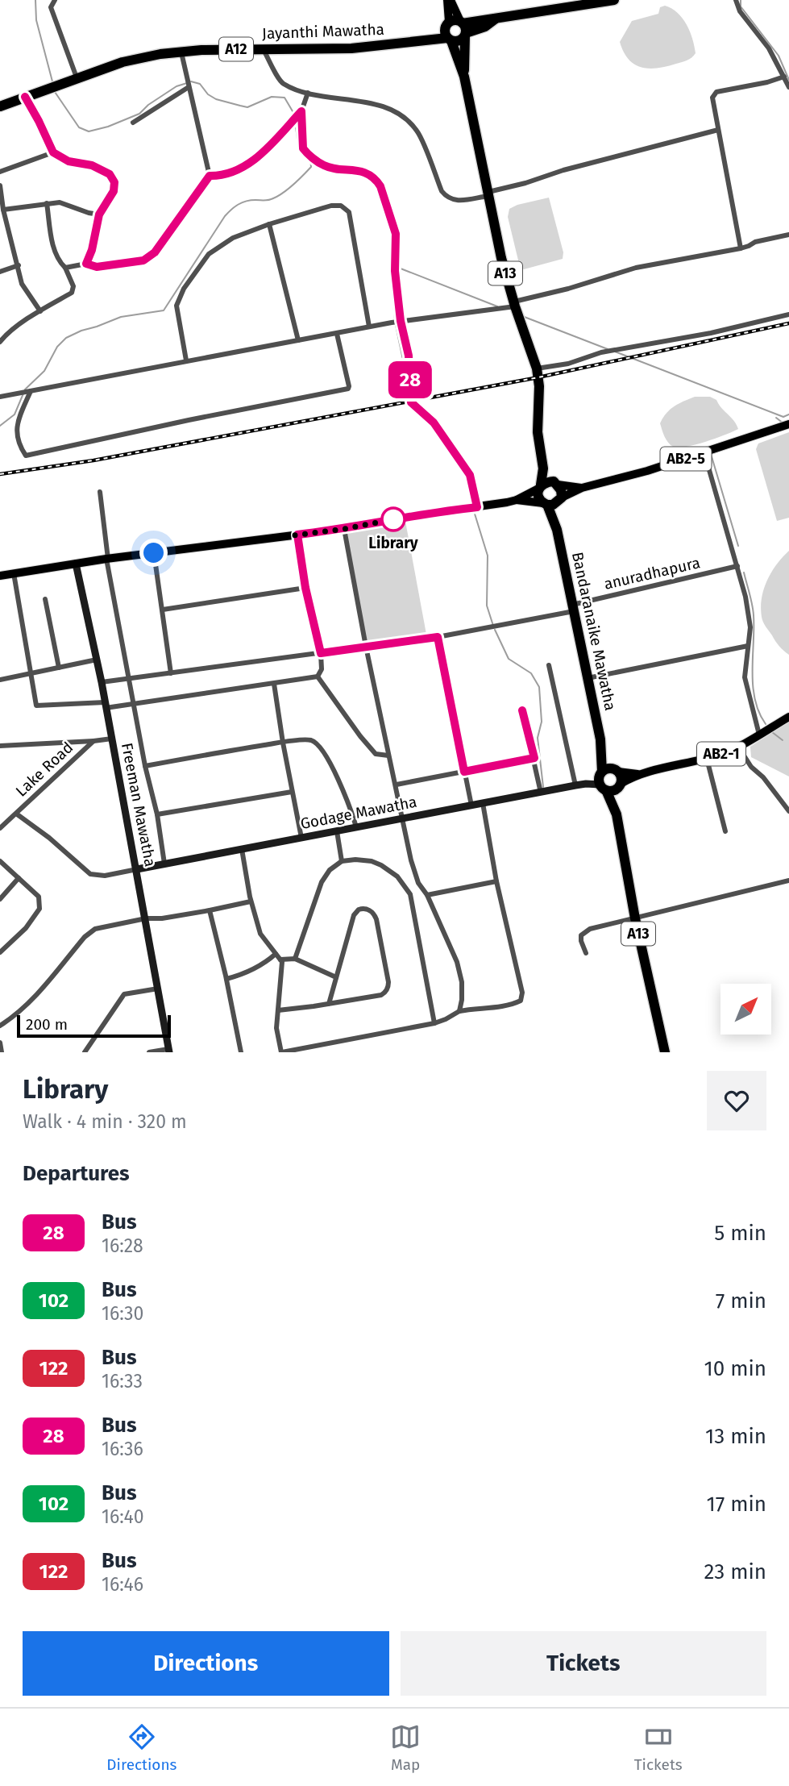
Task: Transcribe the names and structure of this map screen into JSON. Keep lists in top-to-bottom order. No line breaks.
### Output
{"streets":{"highway":["Jayanthi Mawatha","A12","A13","Bandaranaike Mawatha"],"main road":["AB2-5","AB2-1"],"street":["anuradhapura","Lake Road","Freeman Mawatha","Godage Mawatha"]},"crossings":[["Jayanthi Mawatha","A13"],["A13","AB2-5"],["A13","Bandaranaike Mawatha"],["AB2-5","Bandaranaike Mawatha"],["anuradhapura","Bandaranaike Mawatha"],["anuradhapura","Freeman Mawatha"],["Bandaranaike Mawatha","AB2-1"],["Bandaranaike Mawatha","Godage Mawatha"],["AB2-1","Godage Mawatha"],["Lake Road","Freeman Mawatha"],["Freeman Mawatha","Godage Mawatha"]],"places":["Library"],"lines":["bus line 28"],"scale_bar":"200 m","north":"top right","page":{"on_map":"28","scale":"200 m","heading":[["Library","Walk · 4 min · 320 m"],"Departures"],"list":[{"mark":"28","name":"Bus","note":"16:28","value":"5 min"},{"mark":"102","name":"Bus","note":"16:30","value":"7 min"},{"mark":"122","name":"Bus","note":"16:33","value":"10 min"},{"mark":"28","name":"Bus","note":"16:36","value":"13 min"},{"mark":"102","name":"Bus","note":"16:40","value":"17 min"},{"mark":"122","name":"Bus","note":"16:46","value":"23 min"}],"buttons":["Directions","Tickets"],"tabs":["Directions","Map","Tickets"]}}
